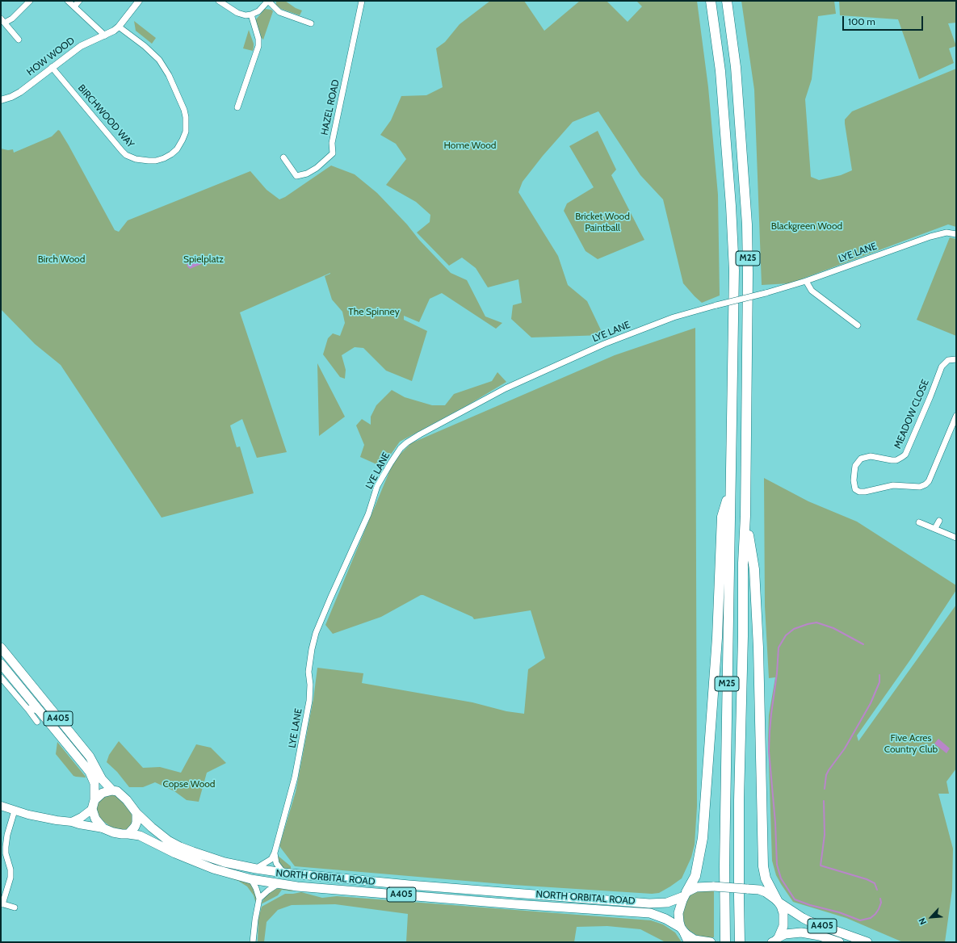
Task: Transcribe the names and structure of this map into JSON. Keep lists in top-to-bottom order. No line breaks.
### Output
{"streets":{"highway":["M25","A405","NORTH ORBITAL ROAD"],"street":["HOW WOOD","HAZEL ROAD","BIRCHWOOD WAY","LYE LANE","MEADOW CLOSE"]},"crossings":[["HOW WOOD","BIRCHWOOD WAY"],["LYE LANE","NORTH ORBITAL ROAD"],["M25","A405"],["M25","NORTH ORBITAL ROAD"],["A405","NORTH ORBITAL ROAD"]],"parks":["Home Wood","Bricket Wood Paintball","Blackgreen Wood","Birch Wood","Spielplatz","The Spinney","Five Acres Country Club","Copse Wood"],"scale_bar":"100 m","north":"bottom left"}
